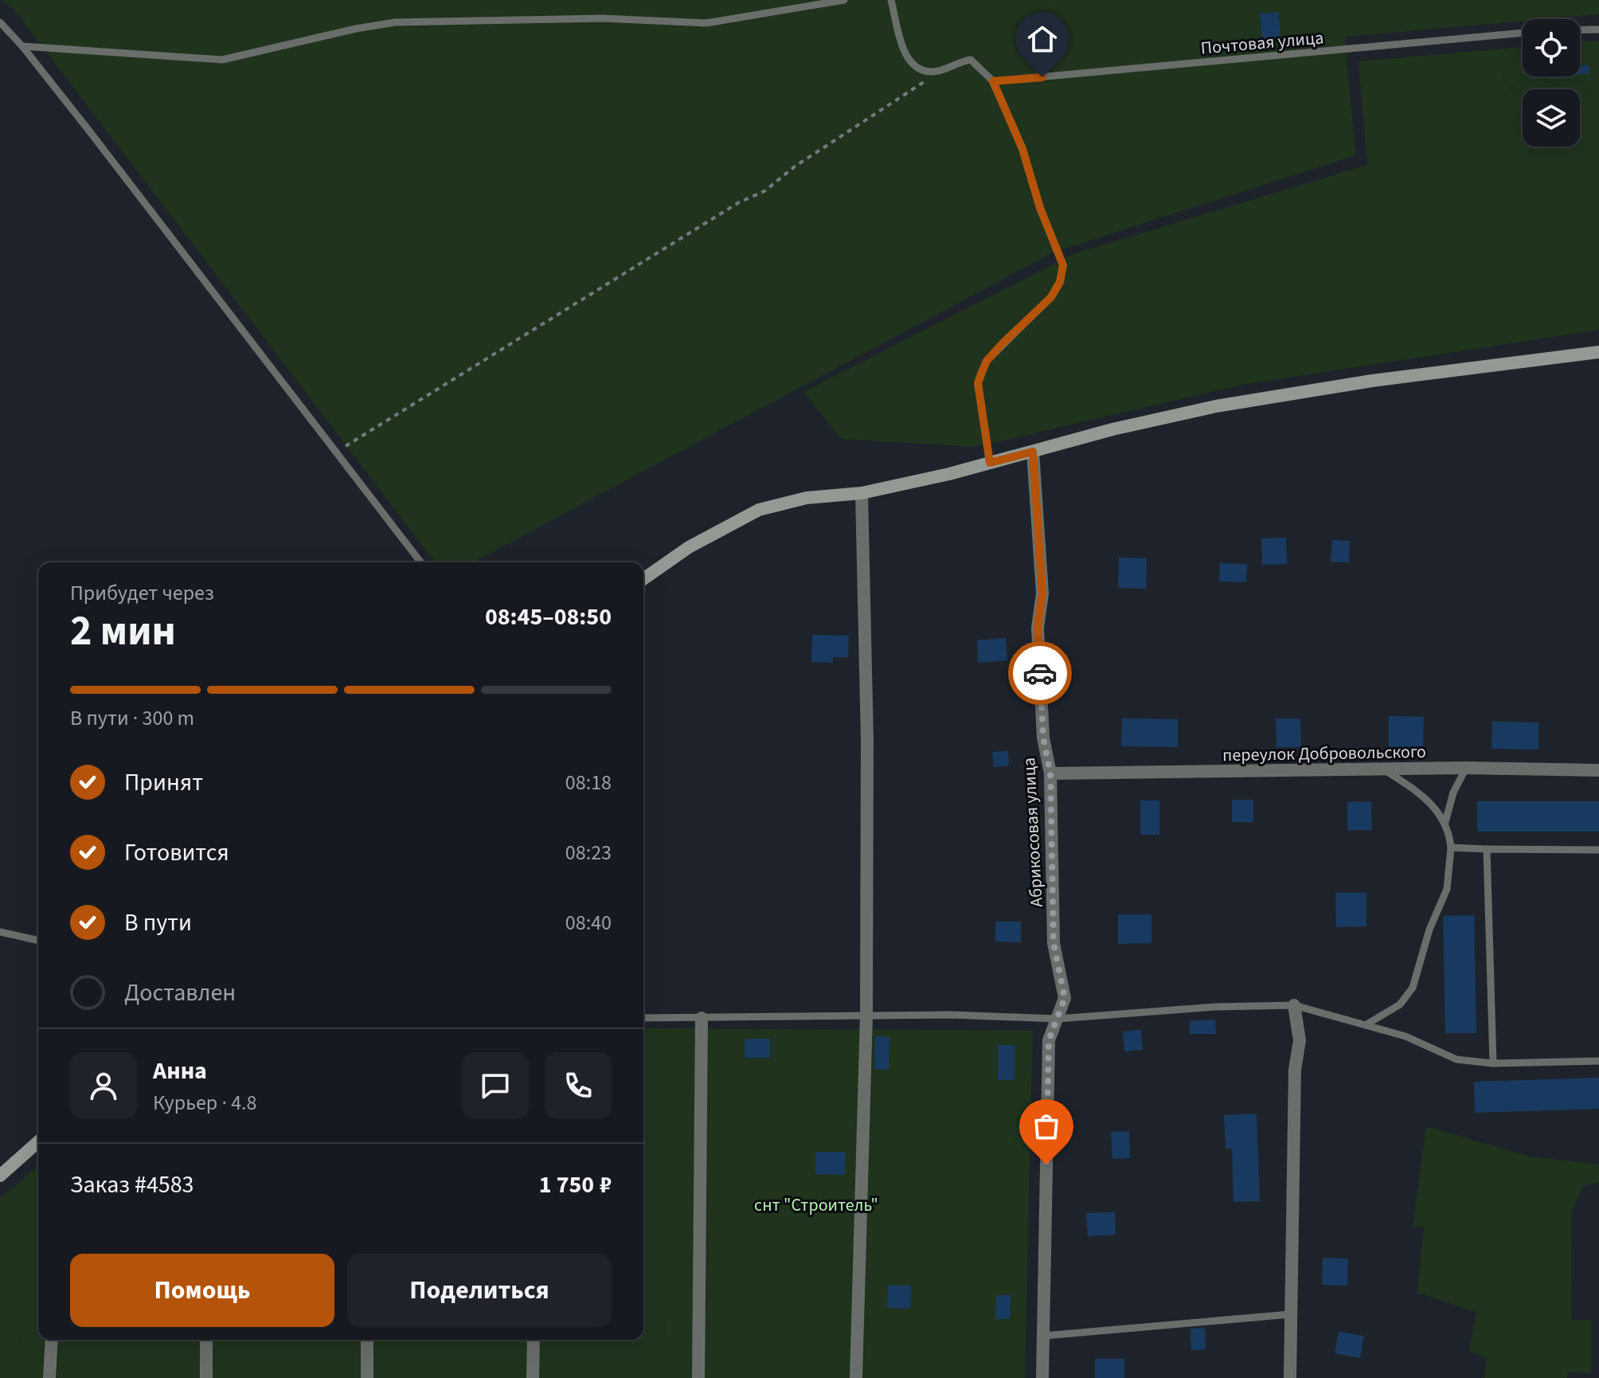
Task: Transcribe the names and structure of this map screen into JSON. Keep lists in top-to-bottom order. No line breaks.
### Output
{"streets":{"street":["переулок Добровольского","Абрикосовая улица"],"lane":["Почтовая улица"]},"crossings":[["переулок Добровольского","Абрикосовая улица"]],"parks":["снт \"Строитель\""],"page":{"heading":["2 мин","Прибудет через","08:45–08:50"],"panel":["Анна","Курьер · 4.8","Заказ #4583","1 750 ₽"],"bar":"В пути · 300 m","list":[["Принят","08:18"],["Готовится","08:23"],["В пути","08:40"],"Доставлен"],"buttons":["Помощь","Поделиться"]}}
